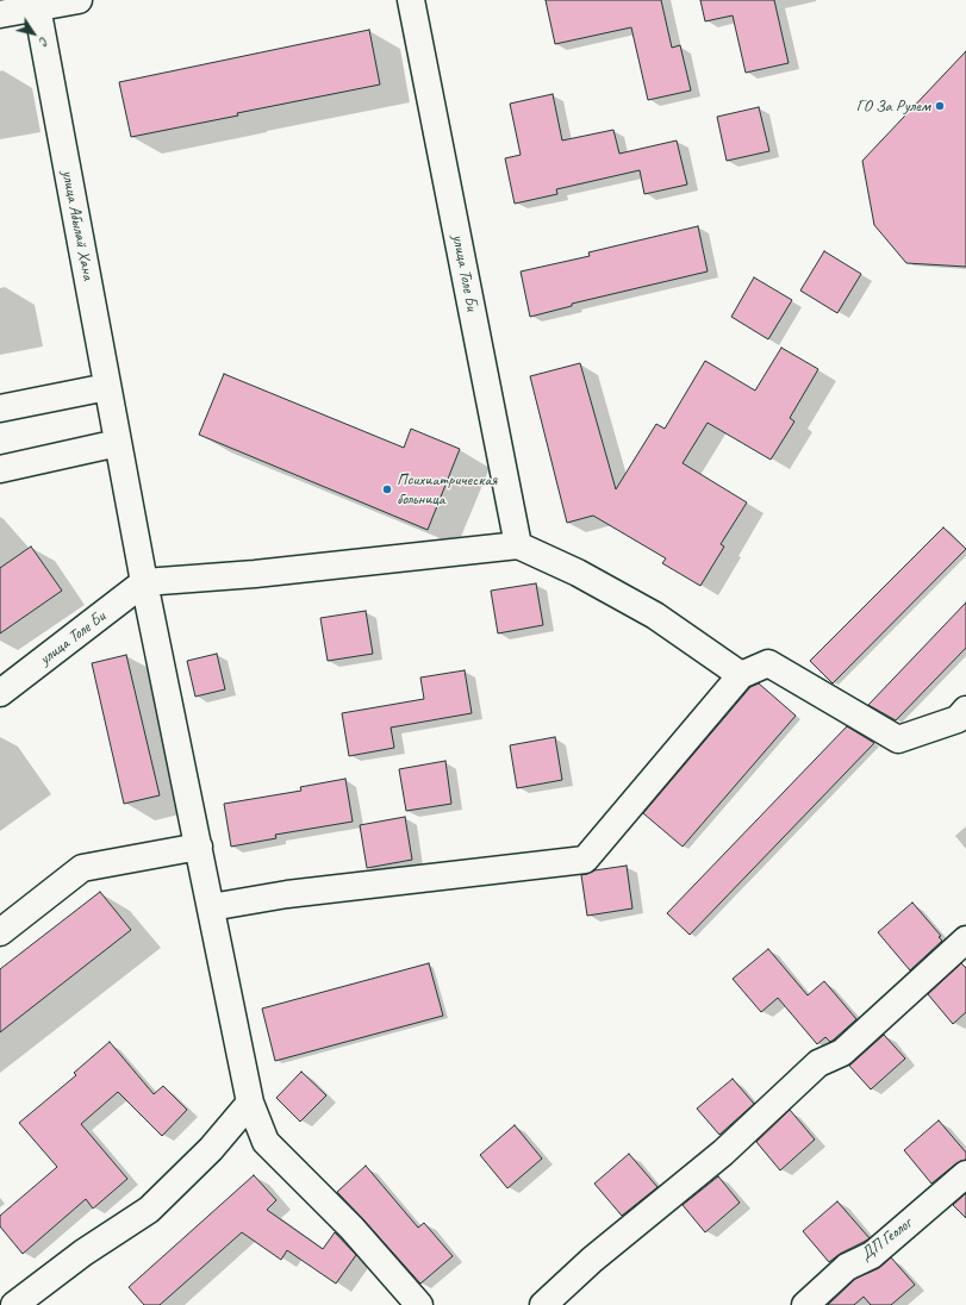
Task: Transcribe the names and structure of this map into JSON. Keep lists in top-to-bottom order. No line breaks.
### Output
{"streets":{"street":["улица Абылай Хана","улица Толе Би","ДП Геолог"]},"crossings":[["улица Абылай Хана","улица Толе Би"]],"places":["ГО За Рулем","Психиатрическая больница"],"north":"bottom right"}
